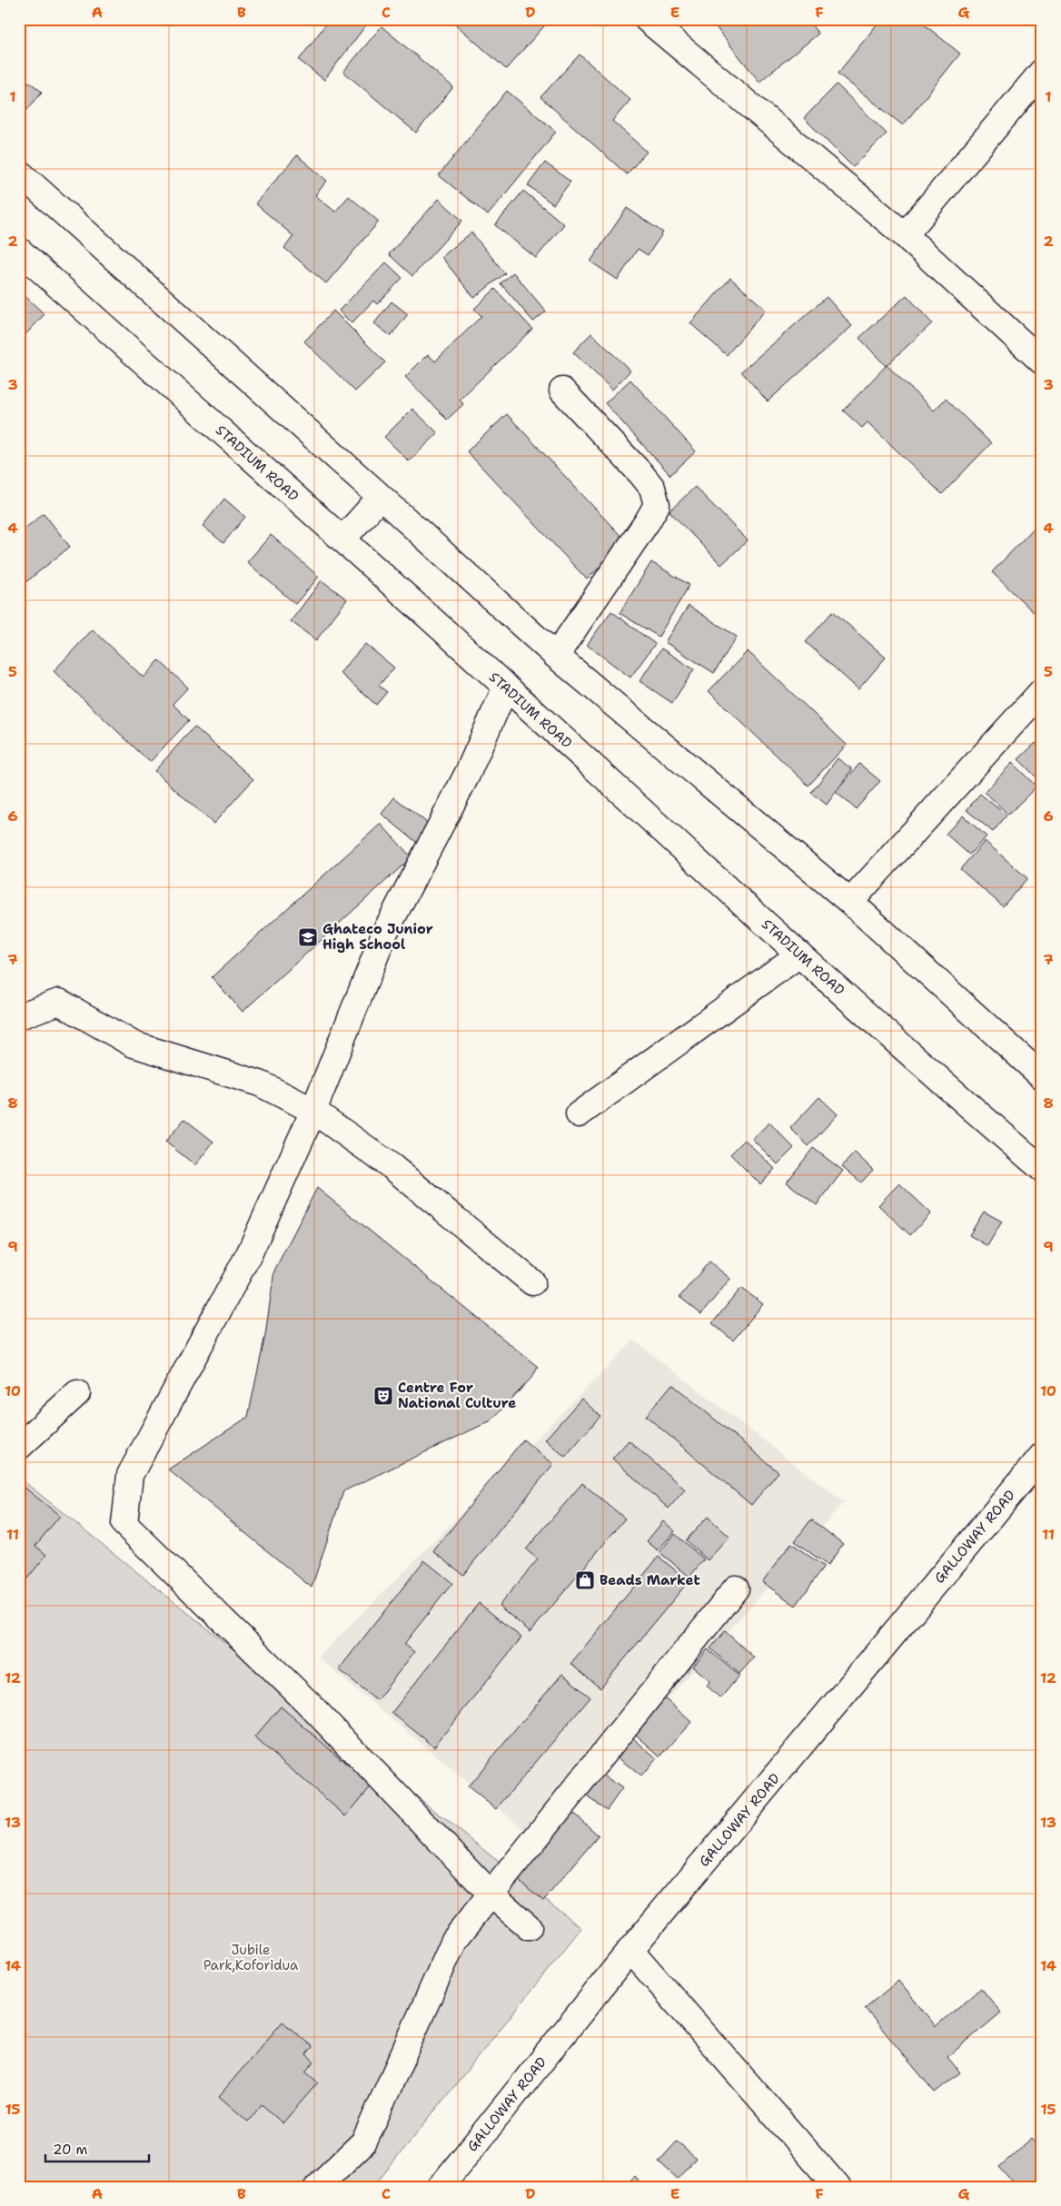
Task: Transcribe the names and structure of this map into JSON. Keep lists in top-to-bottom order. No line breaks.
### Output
{"streets":{"street":["STADIUM ROAD","GALLOWAY ROAD"]},"parks":["Jubile Park,Koforidua"],"places":{"school or university":["Ghateco Junior High School"],"theatre":["Centre For National Culture"],"shop":["Beads Market"]},"scale_bar":"20 m","grid":{"columns":["A","B","C","D","E","F","G"],"rows":["1","2","3","4","5","6","7","8","9","10","11","12","13","14","15"]}}
